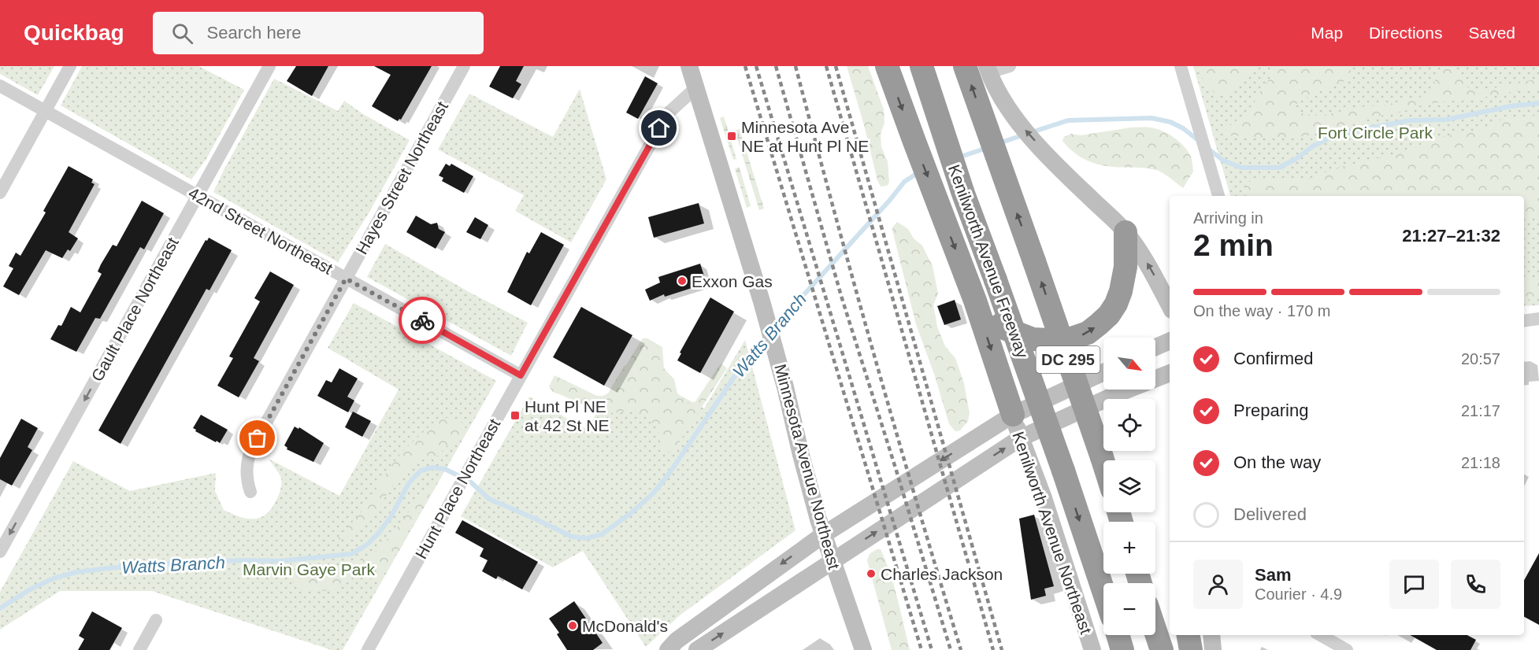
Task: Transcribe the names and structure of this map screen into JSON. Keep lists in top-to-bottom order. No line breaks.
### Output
{"streets":{"highway":["Kenilworth Avenue Freeway","DC 295"],"main road":["Minnesota Avenue Northeast","Kenilworth Avenue Northeast"],"street":["Hayes Street Northeast","42nd Street Northeast","Gault Place Northeast","Hunt Place Northeast"]},"crossings":[["Hayes Street Northeast","42nd Street Northeast"],["42nd Street Northeast","Gault Place Northeast"],["42nd Street Northeast","Hunt Place Northeast"],["Minnesota Avenue Northeast","Hunt Place Northeast"]],"one_way":["Gault Place Northeast"],"water":["Watts Branch"],"parks":["Fort Circle Park","Marvin Gaye Park"],"places":{"transit":["Minnesota Ave NE at Hunt Pl NE","Hunt Pl NE at 42 St NE"],"other":["Exxon Gas","Charles Jackson","McDonald's"]},"north":"bottom right","page":{"header":"Quickbag","search":"Search here","nav":["Map","Directions","Saved"],"heading":["2 min","Arriving in","21:27–21:32"],"panel":["Sam","Courier · 4.9"],"bar":"On the way · 170 m","list":[["Confirmed","20:57"],["Preparing","21:17"],["On the way","21:18"],"Delivered"],"map_buttons":["+","−"]}}
